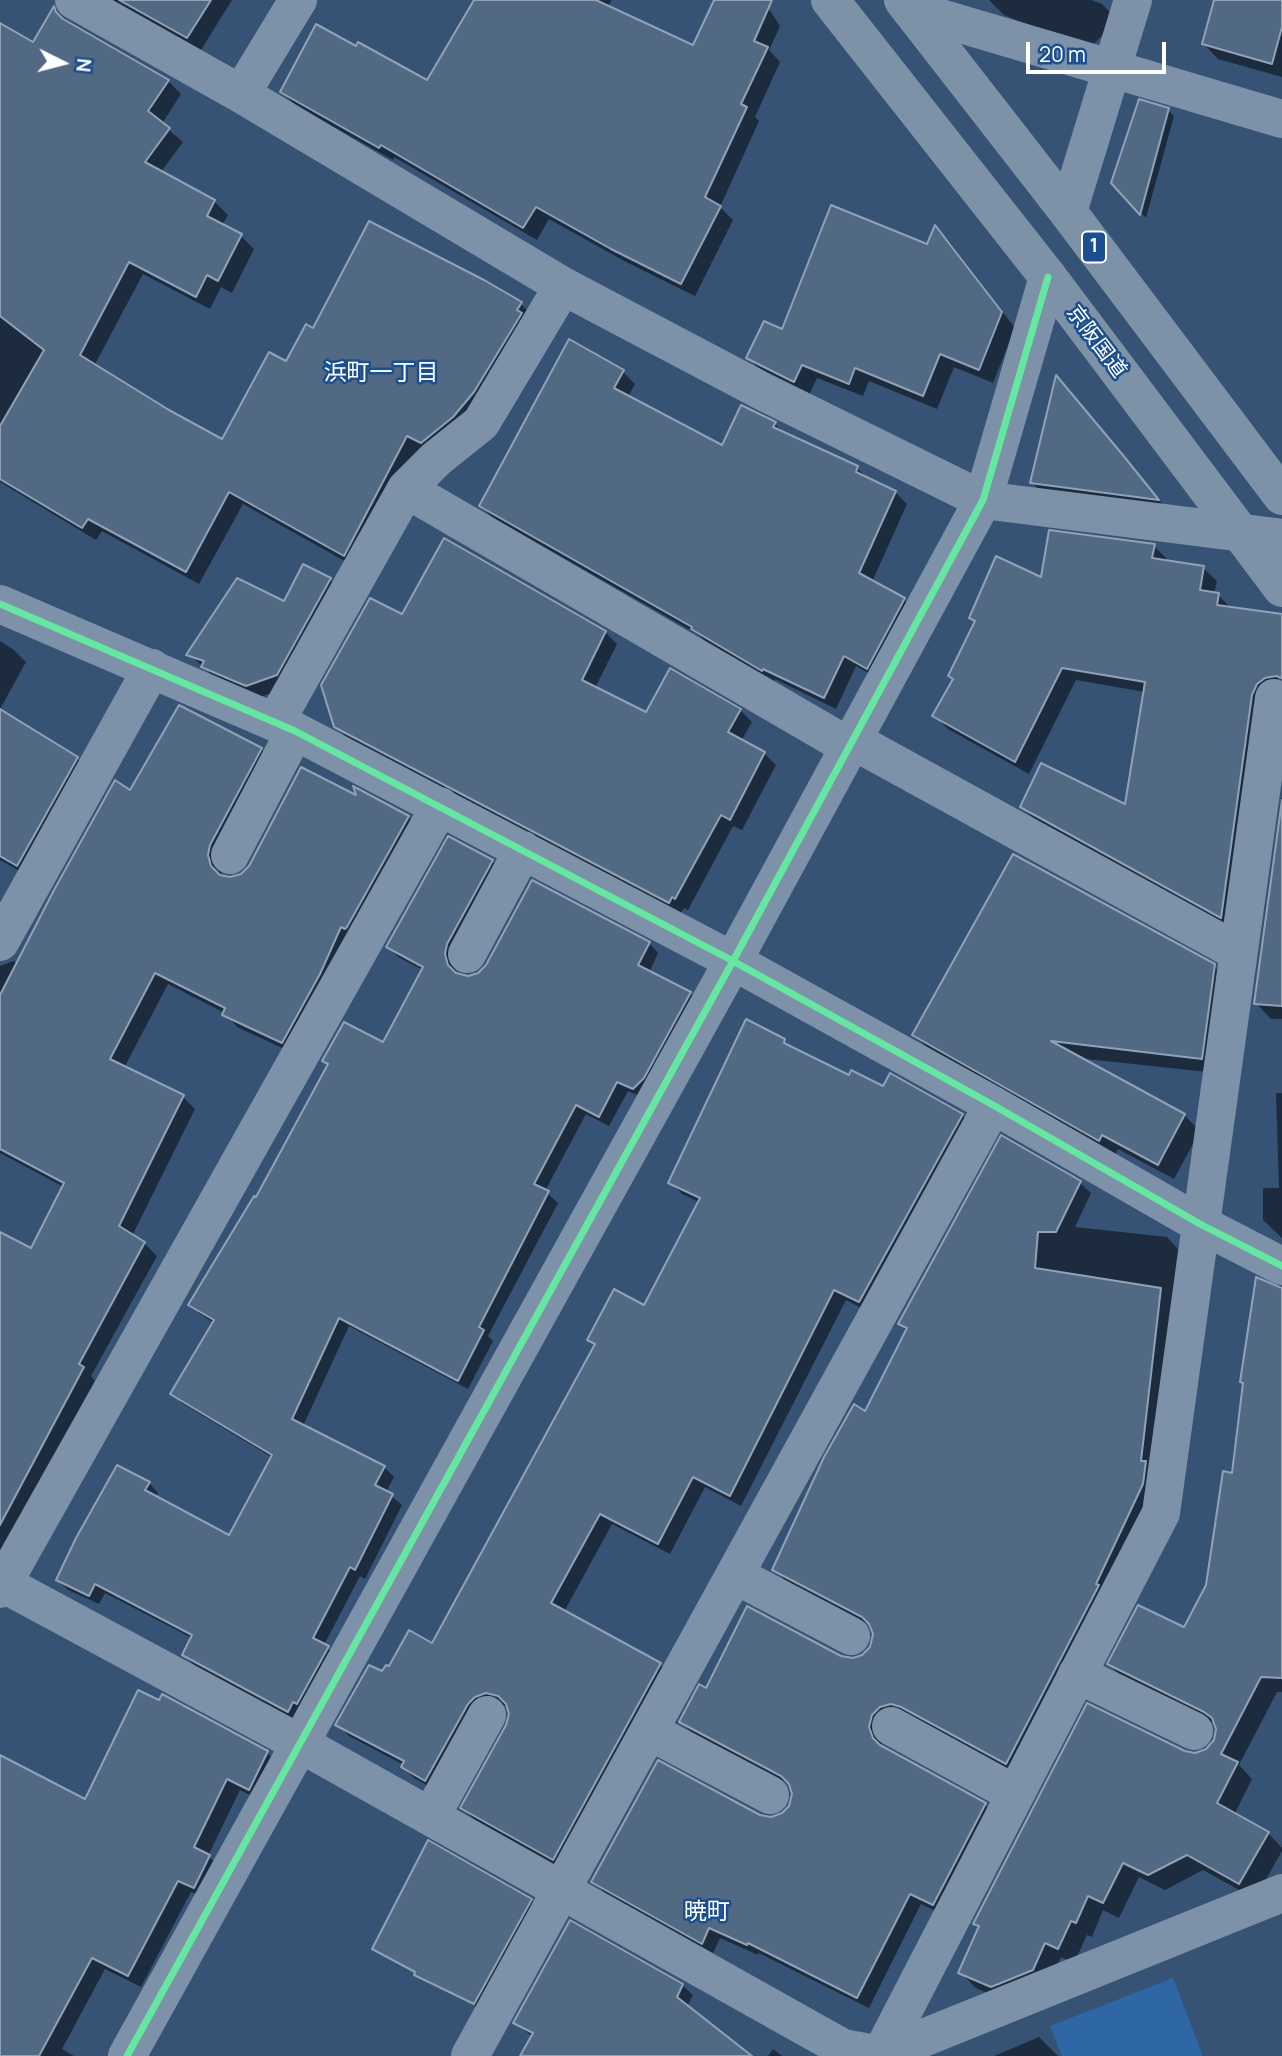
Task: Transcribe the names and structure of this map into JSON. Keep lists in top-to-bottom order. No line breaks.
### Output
{"streets":{"highway":["1","京阪国道"]},"districts":["浜町一丁目","暁町"],"scale_bar":"20 m","north":"right"}
